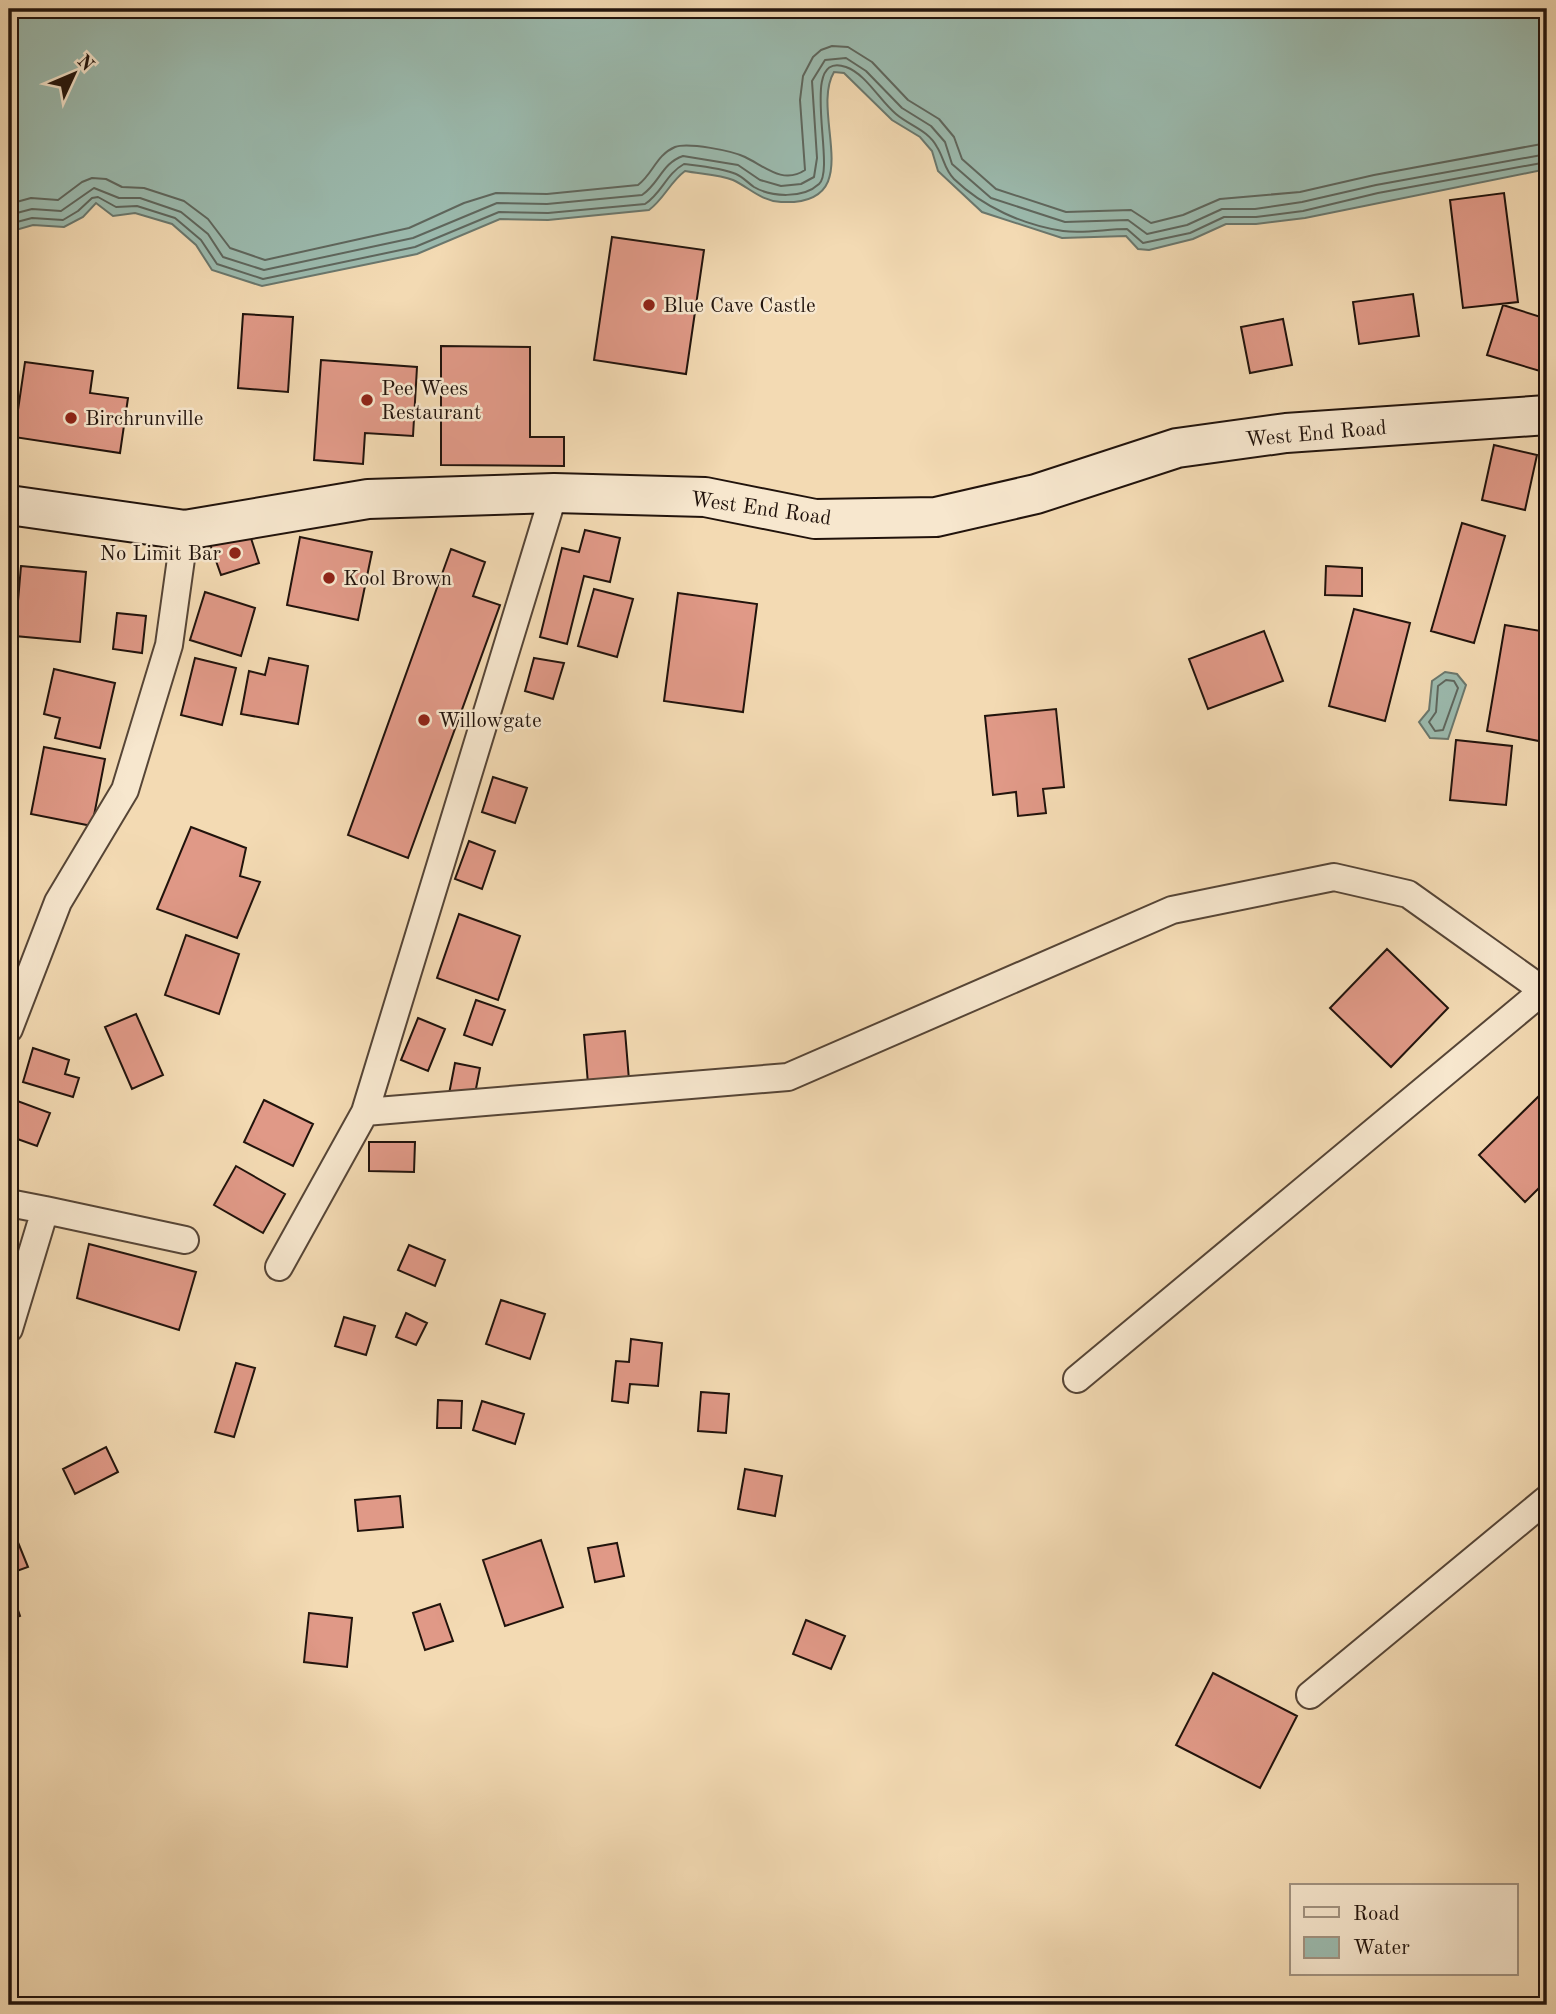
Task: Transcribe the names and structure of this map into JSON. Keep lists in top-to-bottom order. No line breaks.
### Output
{"streets":{"main road":["West End Road"]},"places":["Blue Cave Castle","Pee Wees Restaurant","Birchrunville","No Limit Bar","Kool Brown","Willowgate"],"legend":["Road","Water"],"north":"top right"}
